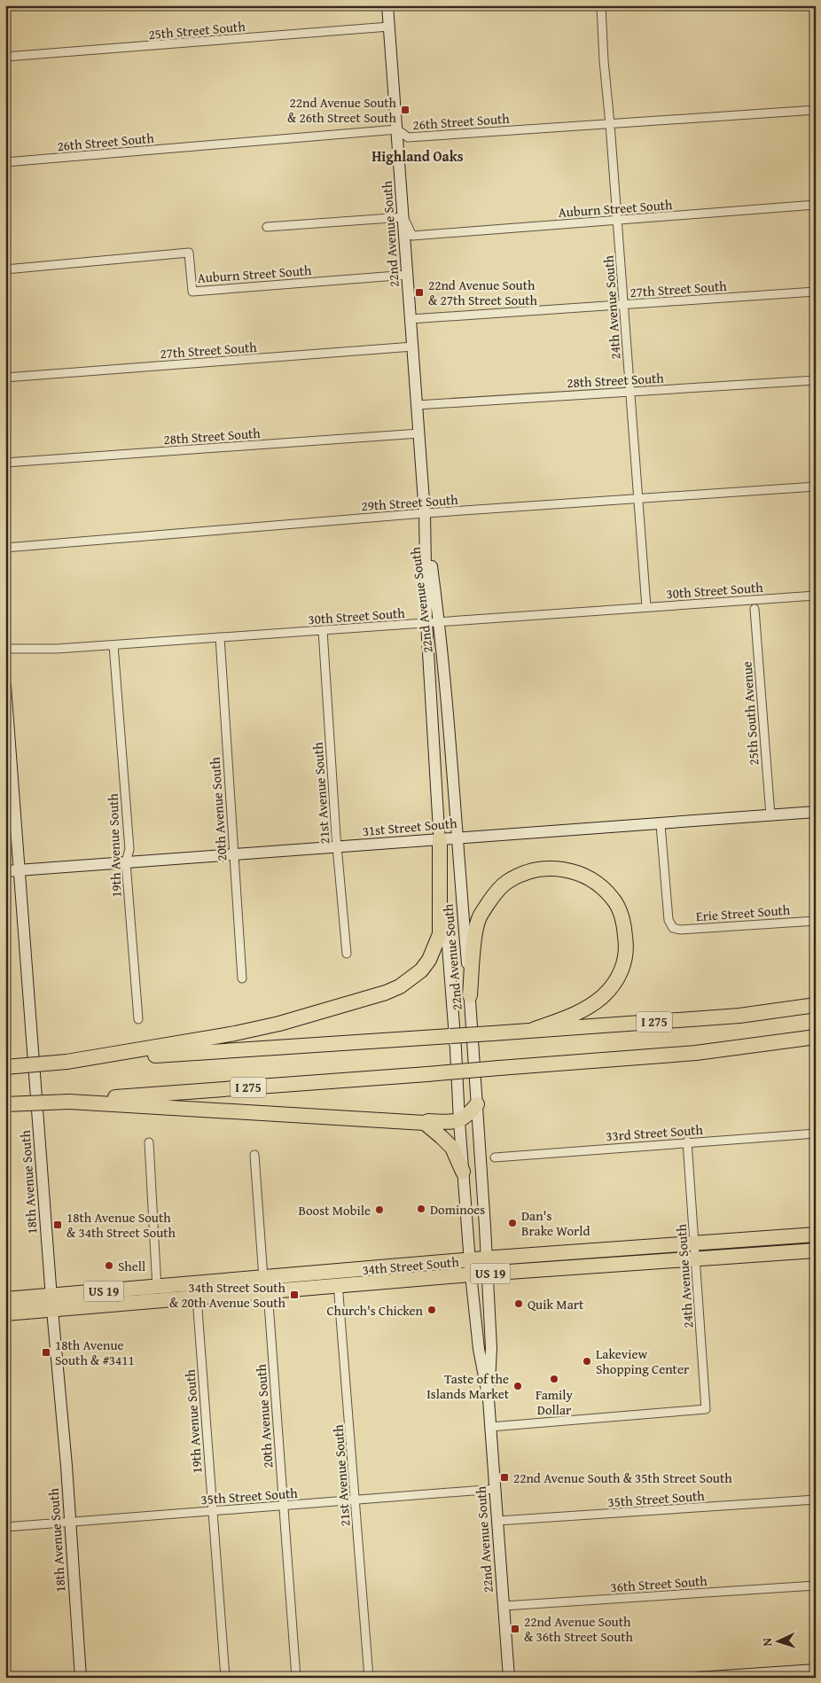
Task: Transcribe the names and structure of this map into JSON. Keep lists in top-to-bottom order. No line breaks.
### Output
{"streets":{"highway":["I 275","34th Street South","US 19"],"main road":["22nd Avenue South","31st Street South","18th Avenue South"],"street":["25th Street South","26th Street South","Auburn Street South","27th Street South","24th Avenue South","28th Street South","29th Street South","30th Street South","25th South Avenue","21st Avenue South","20th Avenue South","19th Avenue South","Erie Street South","33rd Street South","35th Street South","36th Street South"]},"crossings":[["25th Street South","22nd Avenue South"],["26th Street South","22nd Avenue South"],["26th Street South","24th Avenue South"],["Auburn Street South","22nd Avenue South"],["Auburn Street South","24th Avenue South"],["22nd Avenue South","27th Street South"],["22nd Avenue South","24th Avenue South"],["22nd Avenue South","28th Street South"],["22nd Avenue South","29th Street South"],["22nd Avenue South","30th Street South"],["22nd Avenue South","31st Street South"],["22nd Avenue South","34th Street South"],["22nd Avenue South","35th Street South"],["22nd Avenue South","36th Street South"],["27th Street South","24th Avenue South"],["24th Avenue South","28th Street South"],["24th Avenue South","29th Street South"],["24th Avenue South","30th Street South"],["24th Avenue South","33rd Street South"],["24th Avenue South","34th Street South"],["30th Street South","21st Avenue South"],["30th Street South","20th Avenue South"],["30th Street South","19th Avenue South"],["25th South Avenue","31st Street South"],["21st Avenue South","31st Street South"],["21st Avenue South","34th Street South"],["21st Avenue South","35th Street South"],["20th Avenue South","31st Street South"],["20th Avenue South","34th Street South"],["20th Avenue South","35th Street South"],["31st Street South","19th Avenue South"],["31st Street South","Erie Street South"],["31st Street South","18th Avenue South"],["19th Avenue South","34th Street South"],["19th Avenue South","35th Street South"],["18th Avenue South","34th Street South"],["18th Avenue South","35th Street South"]],"districts":["Highland Oaks"],"places":{"transit":["22nd Avenue South & 26th Street South","22nd Avenue South & 27th Street South","18th Avenue South & 34th Street South","34th Street South & 20th Avenue South","18th Avenue South & #3411","22nd Avenue South & 35th Street South","22nd Avenue South & 36th Street South"],"other":["Dominoes","Boost Mobile","Dan's Brake World","Shell","Quik Mart","Church's Chicken","Lakeview Shopping Center","Family Dollar","Taste of the Islands Market"]},"north":"left"}
